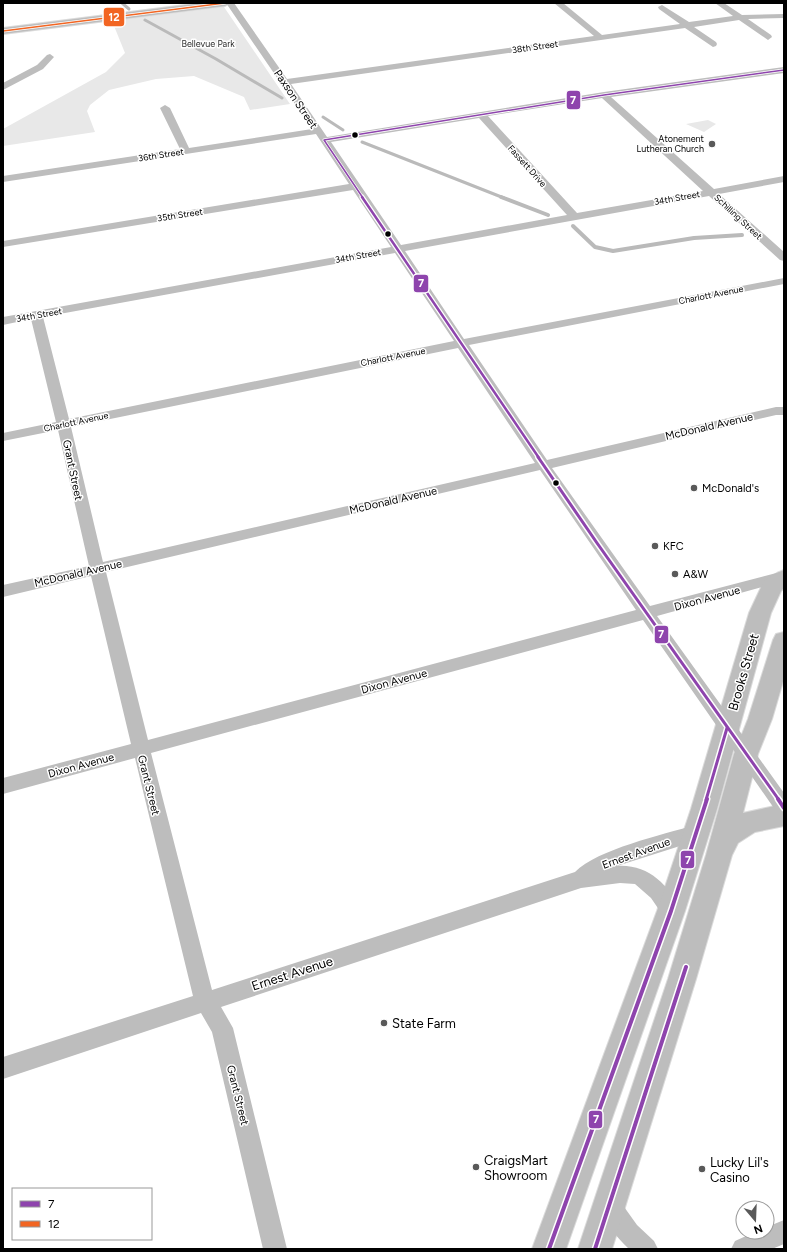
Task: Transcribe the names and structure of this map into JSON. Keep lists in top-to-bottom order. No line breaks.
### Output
{"streets":{"highway":["Brooks Street"],"street":["38th Street","Paxson Street","36th Street","Fassett Drive","34th Street","35th Street","Schilling Street","Charlott Avenue","McDonald Avenue","Grant Street","Dixon Avenue","Ernest Avenue"]},"crossings":[["38th Street","Paxson Street"],["Paxson Street","36th Street"],["Paxson Street","34th Street"],["Paxson Street","35th Street"],["Paxson Street","Charlott Avenue"],["Paxson Street","McDonald Avenue"],["Paxson Street","Dixon Avenue"],["Paxson Street","Brooks Street"],["36th Street","Fassett Drive"],["36th Street","Schilling Street"],["Fassett Drive","34th Street"],["34th Street","Schilling Street"],["34th Street","Grant Street"],["Charlott Avenue","Grant Street"],["McDonald Avenue","Grant Street"],["Grant Street","Dixon Avenue"],["Grant Street","Ernest Avenue"],["Dixon Avenue","Brooks Street"],["Brooks Street","Ernest Avenue"]],"parks":["Bellevue Park"],"places":["Atonement Lutheran Church","McDonald's","KFC","A&W","State Farm","CraigsMart Showroom","Lucky Lil's Casino"],"lines":["transit line 12","transit line 7"],"legend":["7","12"],"north":"bottom"}
